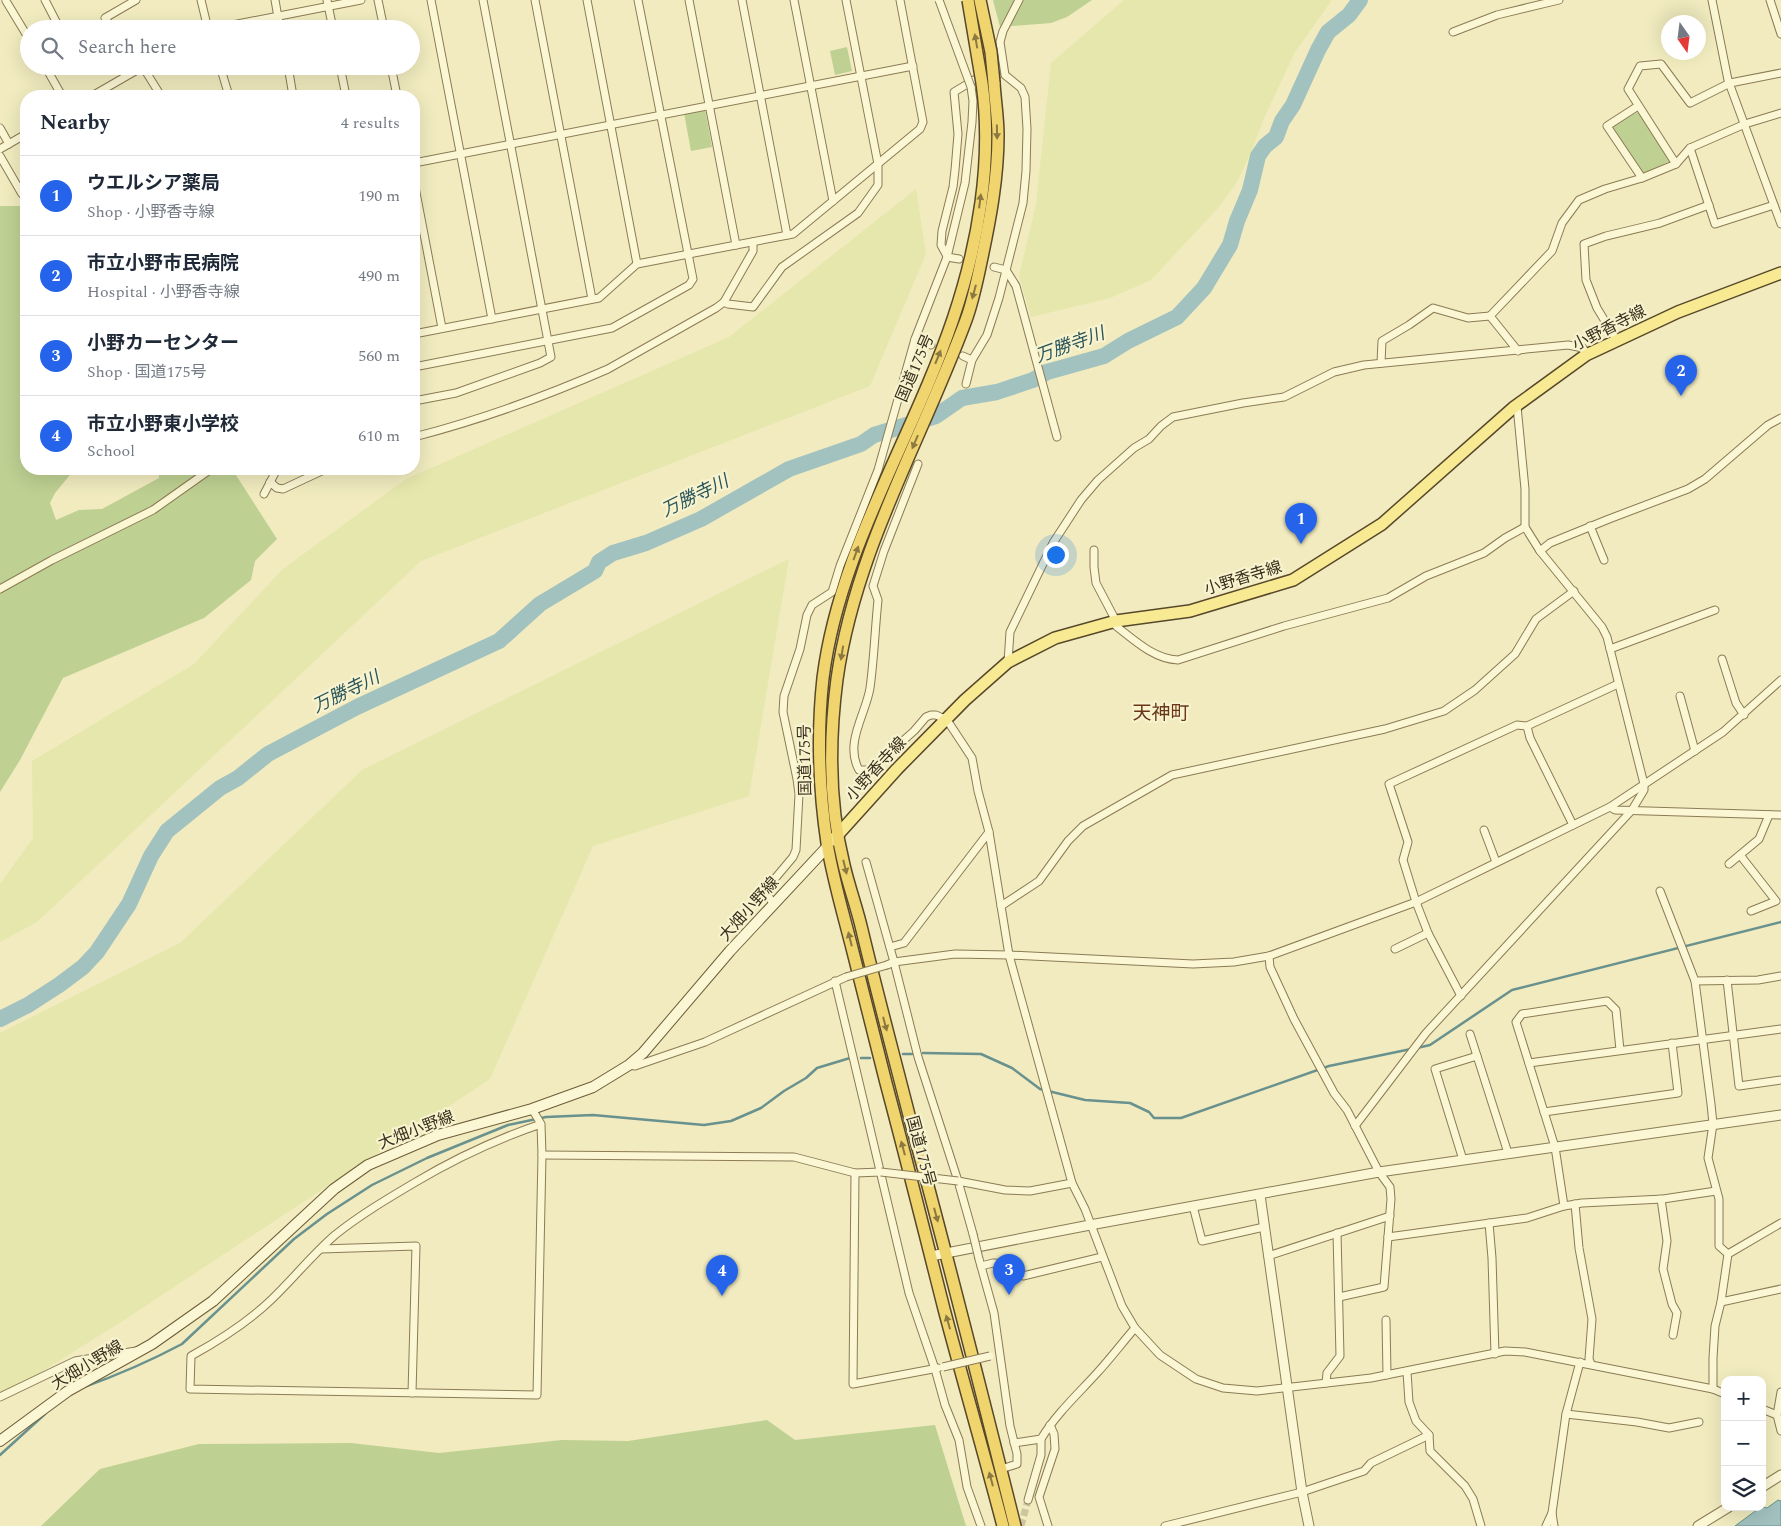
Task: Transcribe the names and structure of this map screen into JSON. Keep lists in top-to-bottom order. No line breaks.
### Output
{"streets":{"highway":["国道175号"],"main road":["小野香寺線","大畑小野線"]},"crossings":[["小野香寺線","国道175号"],["小野香寺線","大畑小野線"],["国道175号","大畑小野線"]],"districts":["天神町"],"water":["万勝寺川"],"north":"bottom","page":{"search":"Search here","heading":["Nearby","4 results"],"list":[{"mark":"1","name":"ウエルシア薬局","note":"Shop · 小野香寺線","value":"190 m"},{"mark":"2","name":"市立小野市民病院","note":"Hospital · 小野香寺線","value":"490 m"},{"mark":"3","name":"小野カーセンター","note":"Shop · 国道175号","value":"560 m"},{"mark":"4","name":"市立小野東小学校","note":"School","value":"610 m"}],"pins":["2","1","3","4"],"map_buttons":["+","−"]}}
